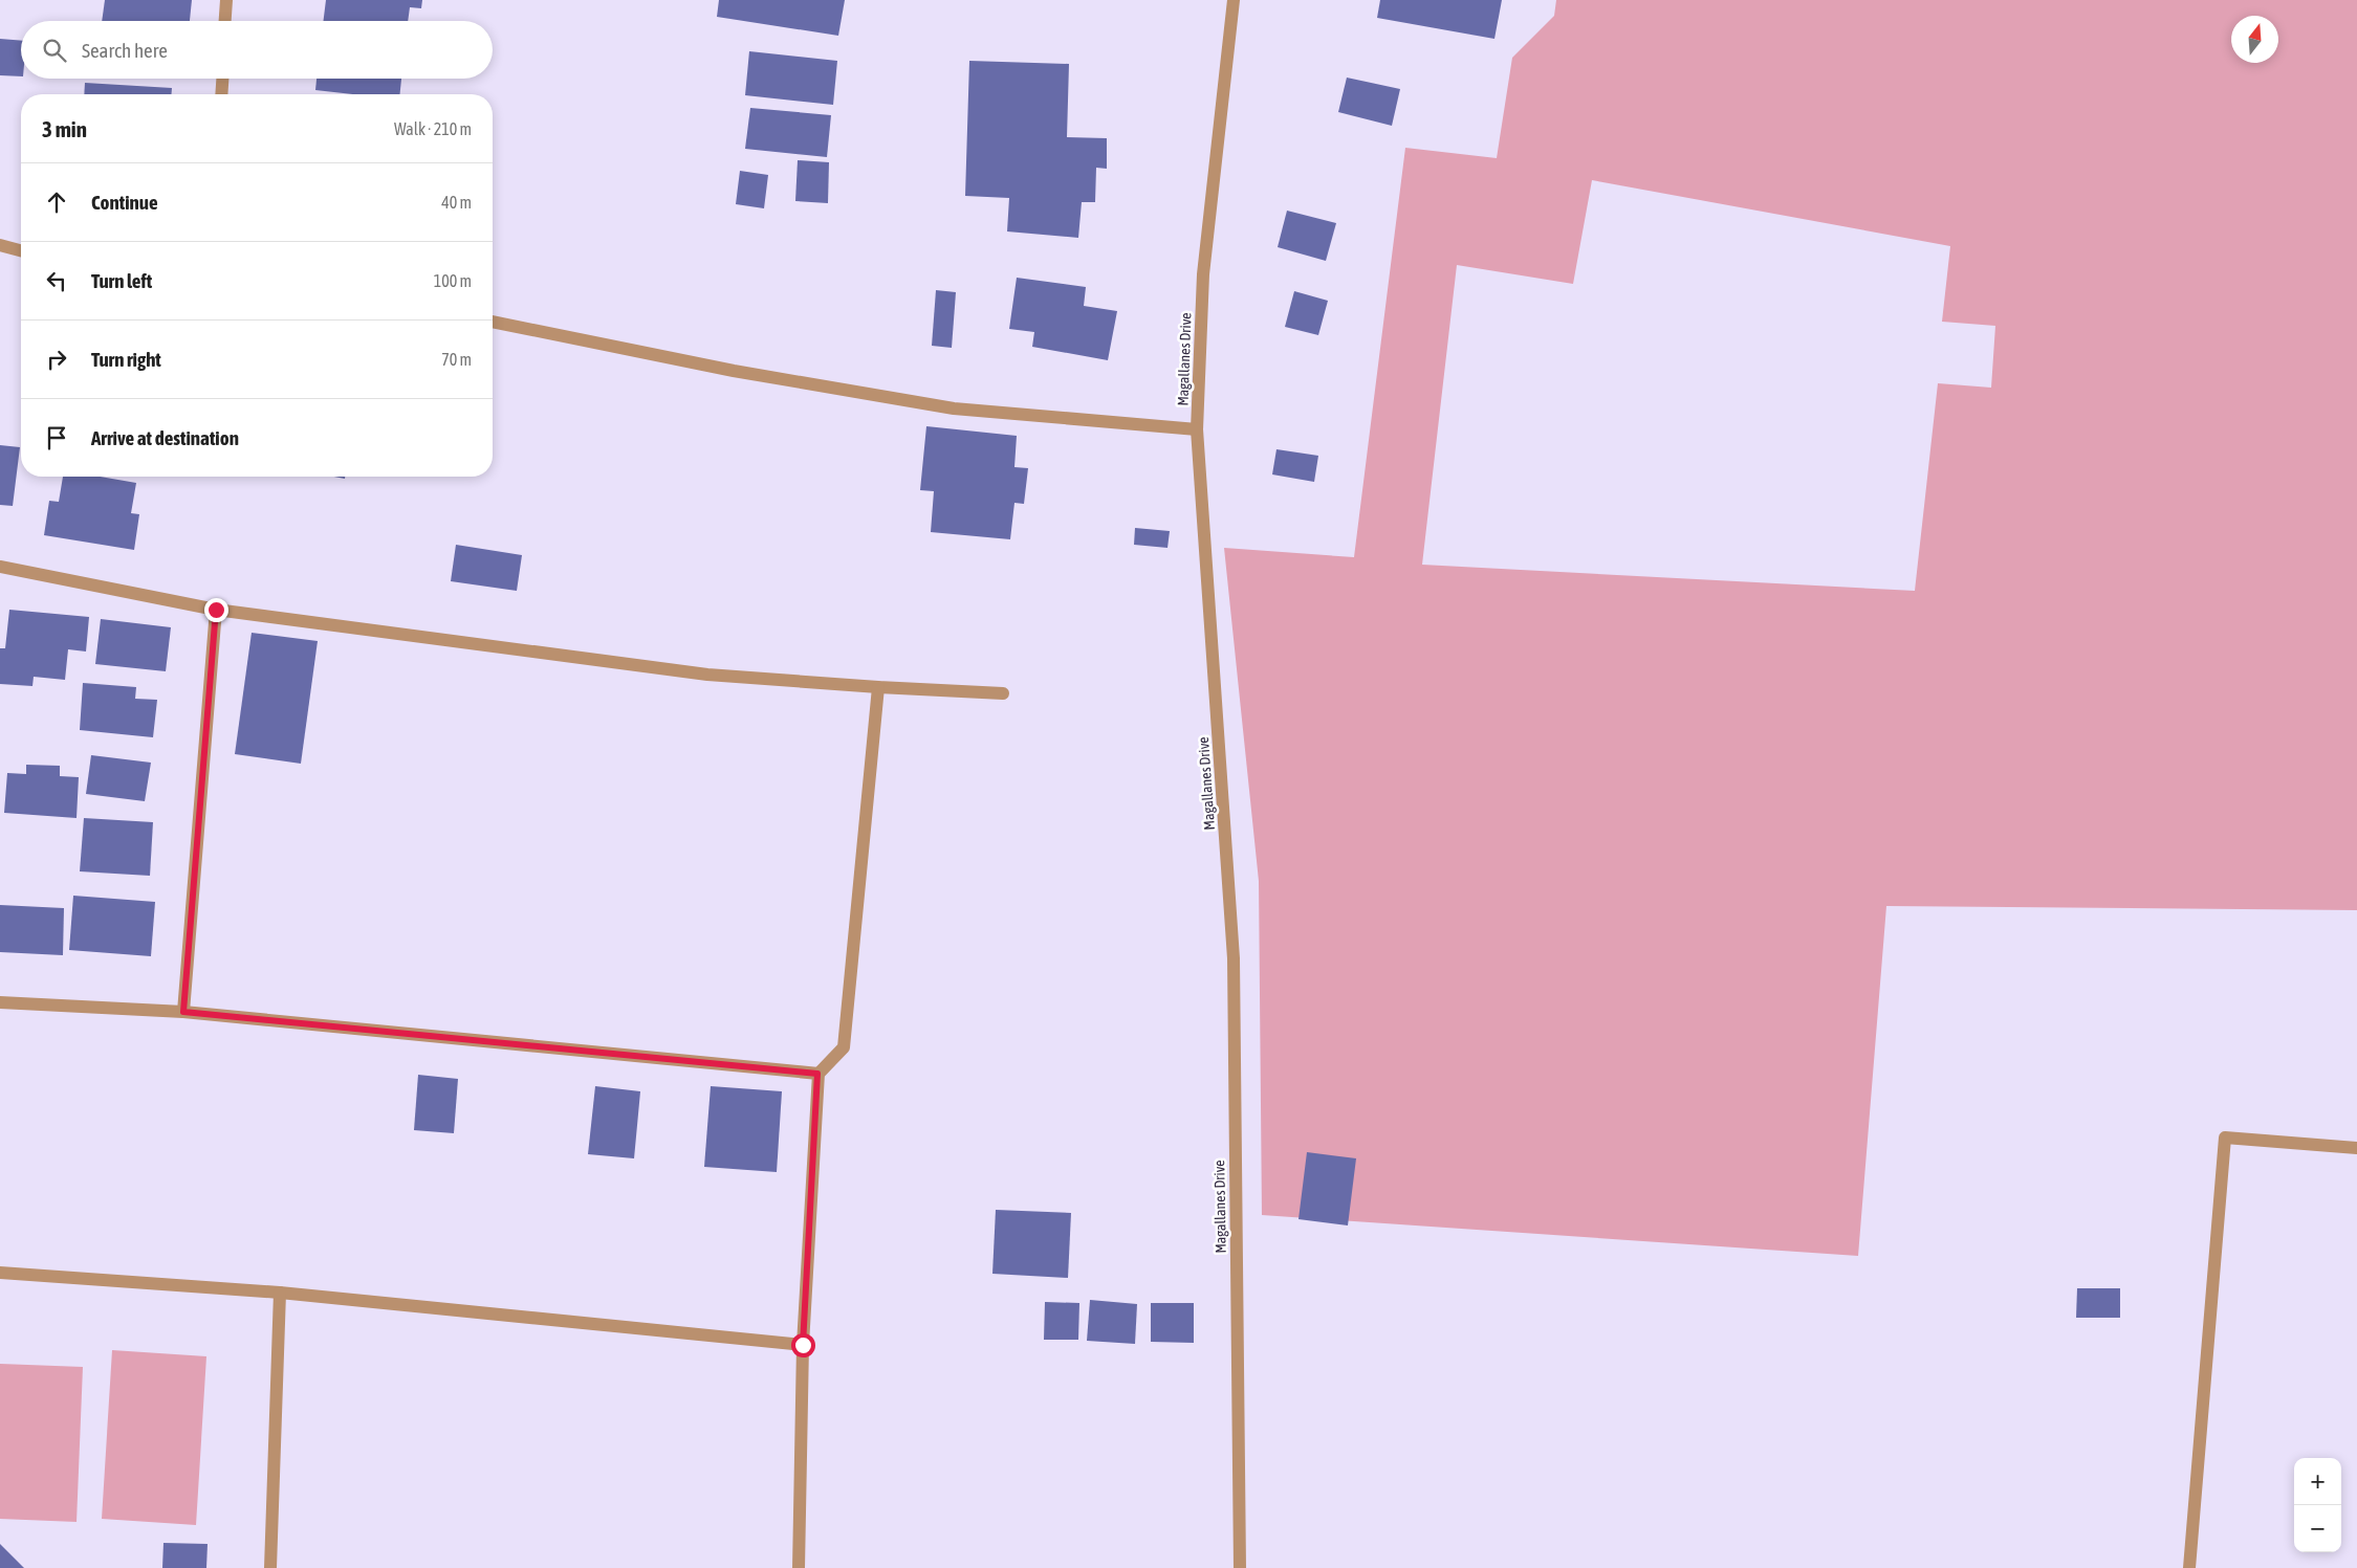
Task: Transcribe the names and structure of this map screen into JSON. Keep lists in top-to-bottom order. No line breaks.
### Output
{"streets":{"street":["Magallanes Drive"]},"north":"top","page":{"search":"Search here","heading":["3 min","Walk · 210 m"],"list":[["Continue","40 m"],["Turn left","100 m"],["Turn right","70 m"],"Arrive at destination"],"map_buttons":["+","−"]}}
